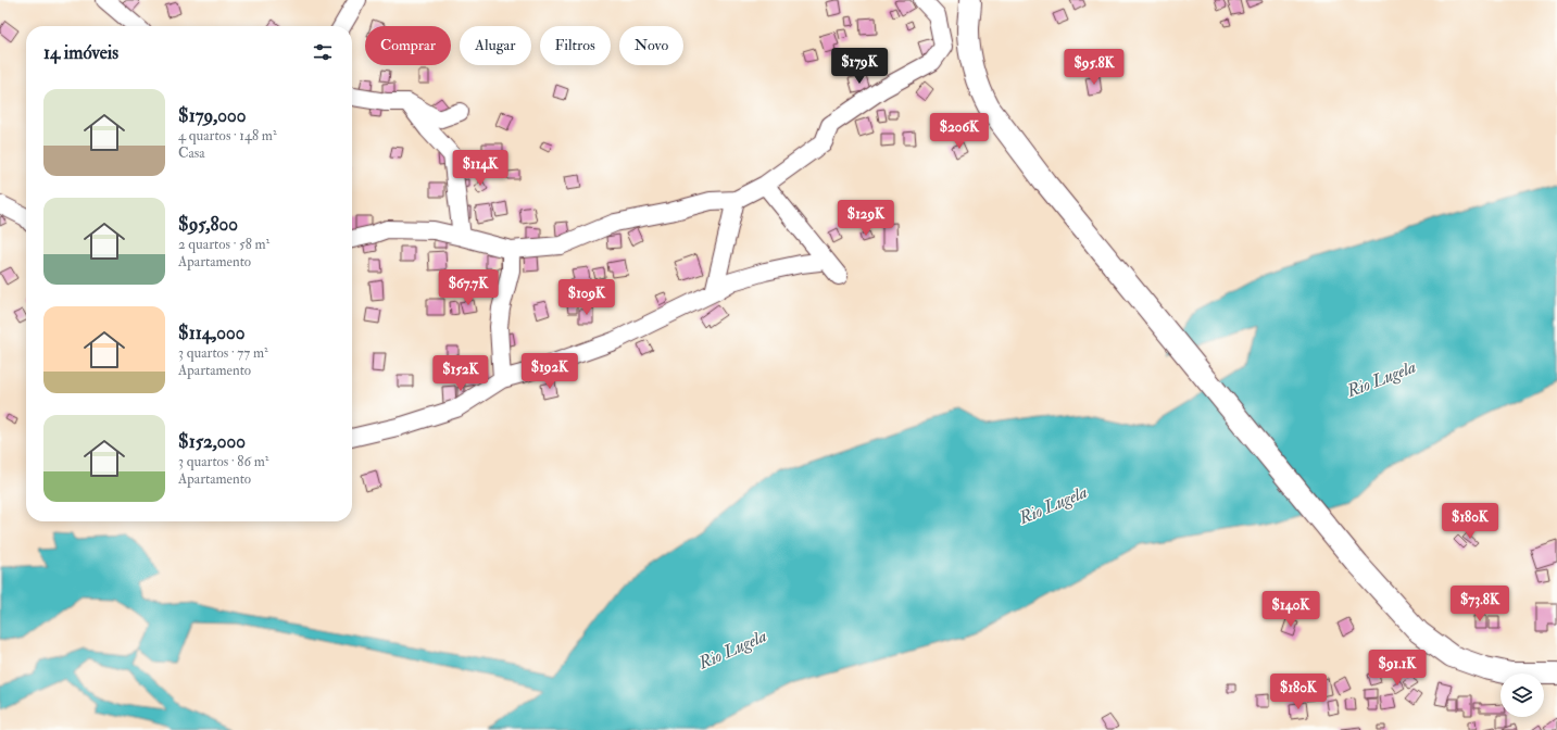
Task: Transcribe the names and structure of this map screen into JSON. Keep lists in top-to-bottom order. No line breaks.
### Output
{"water":["Rio Lugela"],"page":{"chip":["Comprar","Alugar","Filtros","Novo"],"heading":"14 imóveis","price":["$179K","$95.8K","$206K","$114K","$129K","$67.7K","$109K","$192K","$152K","$180K","$73.8K","$140K","$91.1K","$180K"],"list":[{"name":"$179,000","note":"4 quartos · 148 m² · Casa"},{"name":"$95,800","note":"2 quartos · 58 m² · Apartamento"},{"name":"$114,000","note":"3 quartos · 77 m² · Apartamento"},{"name":"$152,000","note":"3 quartos · 86 m² · Apartamento"}]}}
